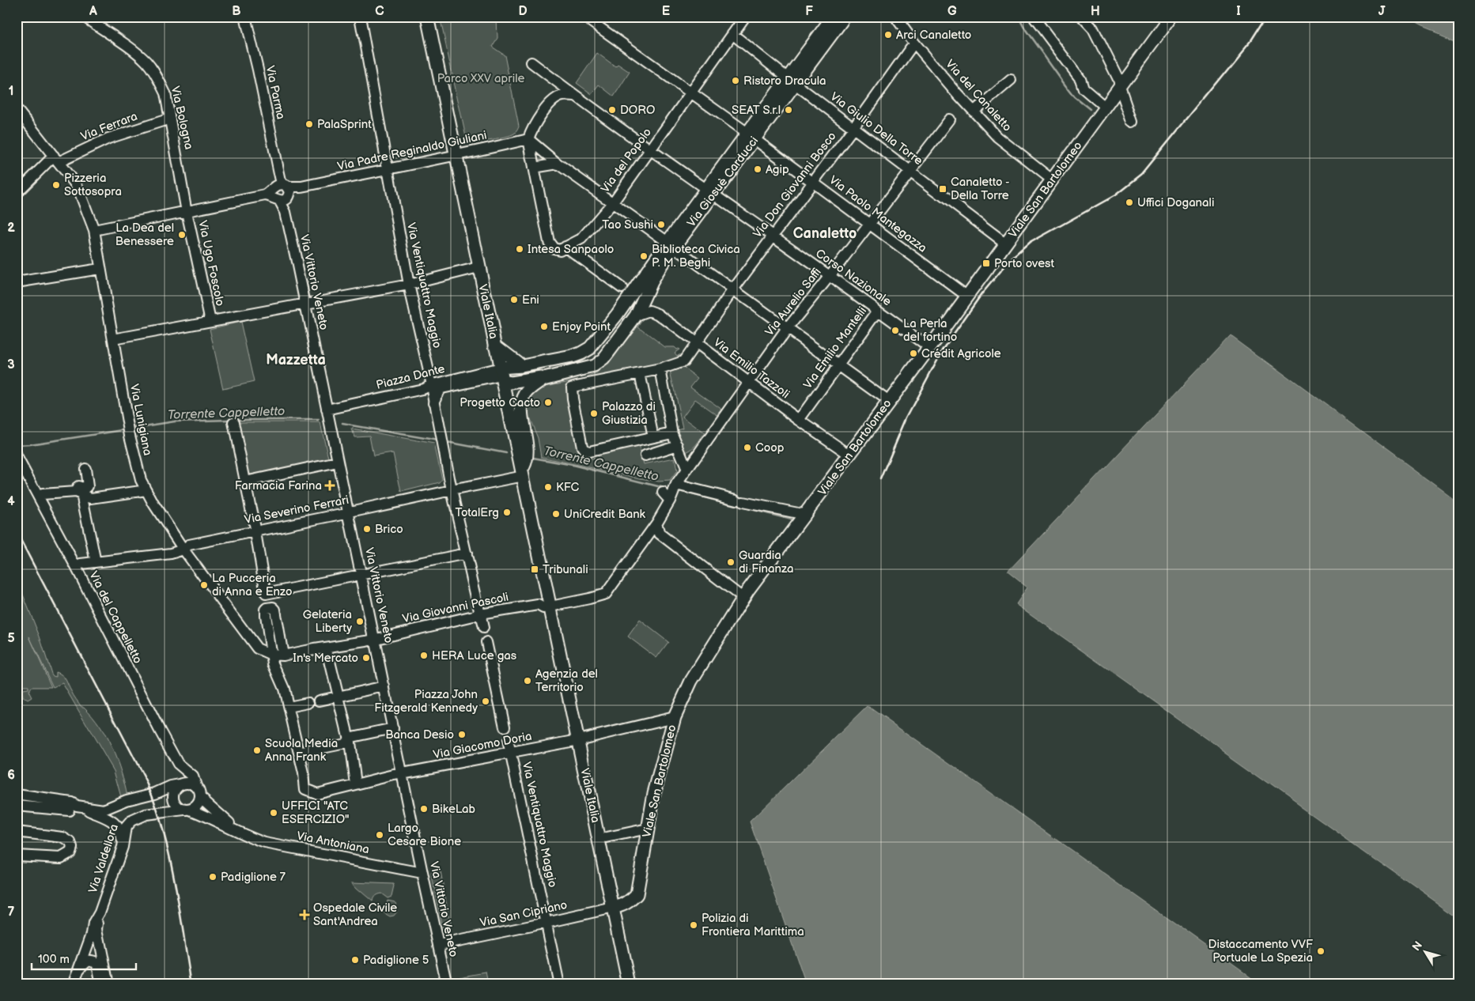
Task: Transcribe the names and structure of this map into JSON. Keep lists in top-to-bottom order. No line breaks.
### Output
{"streets":{"main road":["Via Giosuè Carducci","Viale San Bartolomeo","Viale Italia"],"street":["Via Parma","Via del Canaletto","Via Bologna","Via Ferrara","Via Giulio Della Torre","Via Padre Reginaldo Giuliani","Via del Popolo","Via Don Giovanni Bosco","Via Paolo Mantegazza","Via Ugo Foscolo","Corso Nazionale","Via Vittorio Veneto","Via Ventiquattro Maggio","Via Aurelio Saffi","Via Emilio Mantelli","Via Emilio Tazzoli","Piazza Dante","Via Lunigiana","Via Severino Ferrari","Via Giovanni Pascoli","Via del Cappelletto","Via Giacomo Doria","Via Antoniana","Via Valdellora","Via San Cipriano"]},"crossings":[["Via Parma","Via Padre Reginaldo Giuliani"],["Via Parma","Via Vittorio Veneto"],["Via del Canaletto","Via Don Giovanni Bosco"],["Via del Canaletto","Viale San Bartolomeo"],["Via Bologna","Via Ferrara"],["Via Bologna","Via Padre Reginaldo Giuliani"],["Via Bologna","Via Ugo Foscolo"],["Via Ferrara","Via Lunigiana"],["Via Giulio Della Torre","Via del Popolo"],["Via Giulio Della Torre","Via Giosuè Carducci"],["Via Giulio Della Torre","Via Don Giovanni Bosco"],["Via Giulio Della Torre","Viale San Bartolomeo"],["Via Giulio Della Torre","Via Aurelio Saffi"],["Via Padre Reginaldo Giuliani","Via Ugo Foscolo"],["Via Padre Reginaldo Giuliani","Via Vittorio Veneto"],["Via Padre Reginaldo Giuliani","Via Ventiquattro Maggio"],["Via Padre Reginaldo Giuliani","Viale Italia"],["Via Padre Reginaldo Giuliani","Via Lunigiana"],["Via del Popolo","Via Paolo Mantegazza"],["Via del Popolo","Corso Nazionale"],["Via Giosuè Carducci","Via Paolo Mantegazza"],["Via Giosuè Carducci","Corso Nazionale"],["Via Giosuè Carducci","Viale Italia"],["Via Giosuè Carducci","Via Emilio Tazzoli"],["Via Giosuè Carducci","Piazza Dante"],["Via Giosuè Carducci","Via Severino Ferrari"],["Via Don Giovanni Bosco","Via Paolo Mantegazza"],["Via Don Giovanni Bosco","Corso Nazionale"],["Via Don Giovanni Bosco","Via Emilio Tazzoli"],["Viale San Bartolomeo","Via Paolo Mantegazza"],["Viale San Bartolomeo","Corso Nazionale"],["Viale San Bartolomeo","Viale Italia"],["Viale San Bartolomeo","Via Emilio Tazzoli"],["Viale San Bartolomeo","Via Giacomo Doria"],["Viale San Bartolomeo","Via San Cipriano"],["Via Paolo Mantegazza","Via Aurelio Saffi"],["Via Ugo Foscolo","Via Vittorio Veneto"],["Via Ugo Foscolo","Via Ventiquattro Maggio"],["Via Ugo Foscolo","Via Lunigiana"],["Corso Nazionale","Via Aurelio Saffi"],["Corso Nazionale","Via Emilio Mantelli"],["Via Vittorio Veneto","Piazza Dante"],["Via Vittorio Veneto","Via Severino Ferrari"],["Via Vittorio Veneto","Via Giovanni Pascoli"],["Via Vittorio Veneto","Via Giacomo Doria"],["Via Vittorio Veneto","Via Antoniana"],["Via Vittorio Veneto","Via San Cipriano"],["Via Ventiquattro Maggio","Piazza Dante"],["Via Ventiquattro Maggio","Via Severino Ferrari"],["Via Ventiquattro Maggio","Via Giovanni Pascoli"],["Via Ventiquattro Maggio","Via Giacomo Doria"],["Via Ventiquattro Maggio","Via San Cipriano"],["Via Aurelio Saffi","Via Emilio Tazzoli"],["Viale Italia","Piazza Dante"],["Viale Italia","Via Severino Ferrari"],["Viale Italia","Via Giovanni Pascoli"],["Viale Italia","Via Giacomo Doria"],["Viale Italia","Via San Cipriano"],["Via Emilio Mantelli","Via Emilio Tazzoli"],["Via Lunigiana","Via Severino Ferrari"],["Via Lunigiana","Via Giovanni Pascoli"],["Via Severino Ferrari","Via del Cappelletto"],["Via del Cappelletto","Via Antoniana"],["Via del Cappelletto","Via Valdellora"],["Via Antoniana","Via Valdellora"]],"districts":["Canaletto","Mazzetta"],"water":["Torrente Cappelletto"],"parks":["Parco XXV aprile"],"places":{"other":["Arci Canaletto","Ristoro Dracula","DORO","SEAT S.r.l","PalaSprint","Agip","Pizzeria Sottosopra","Uffici Doganali","Tao Sushi","La Dea del Benessere","Intesa Sanpaolo","Biblioteca Civica P. M. Beghi","Eni","Enjoy Point","La Perla del fortino","Crédit Agricole","Progetto Cacto","Palazzo di Giustizia","Coop","KFC","TotalErg","UniCredit Bank","Brico","Guardia di Finanza","La Pucceria di Anna e Enzo","Gelateria Liberty","HERA Luce gas","In's Mercato","Agenzia del Territorio","Piazza John Fitzgerald Kennedy","Banca Desio","Scuola Media Anna Frank","BikeLab","UFFICI \"ATC ESERCIZIO\"","Largo Cesare Bione","Padiglione 7","Polizia di Frontiera Marittima","Distaccamento VVF Portuale La Spezia","Padiglione 5"],"transit":["Canaletto - Della Torre","Porto ovest","Tribunali"],"health":["Farmacia Farina","Ospedale Civile Sant'Andrea"]},"scale_bar":"100 m","north":"top left","grid":{"columns":["A","B","C","D","E","F","G","H","I","J"],"rows":["1","2","3","4","5","6","7"]}}
